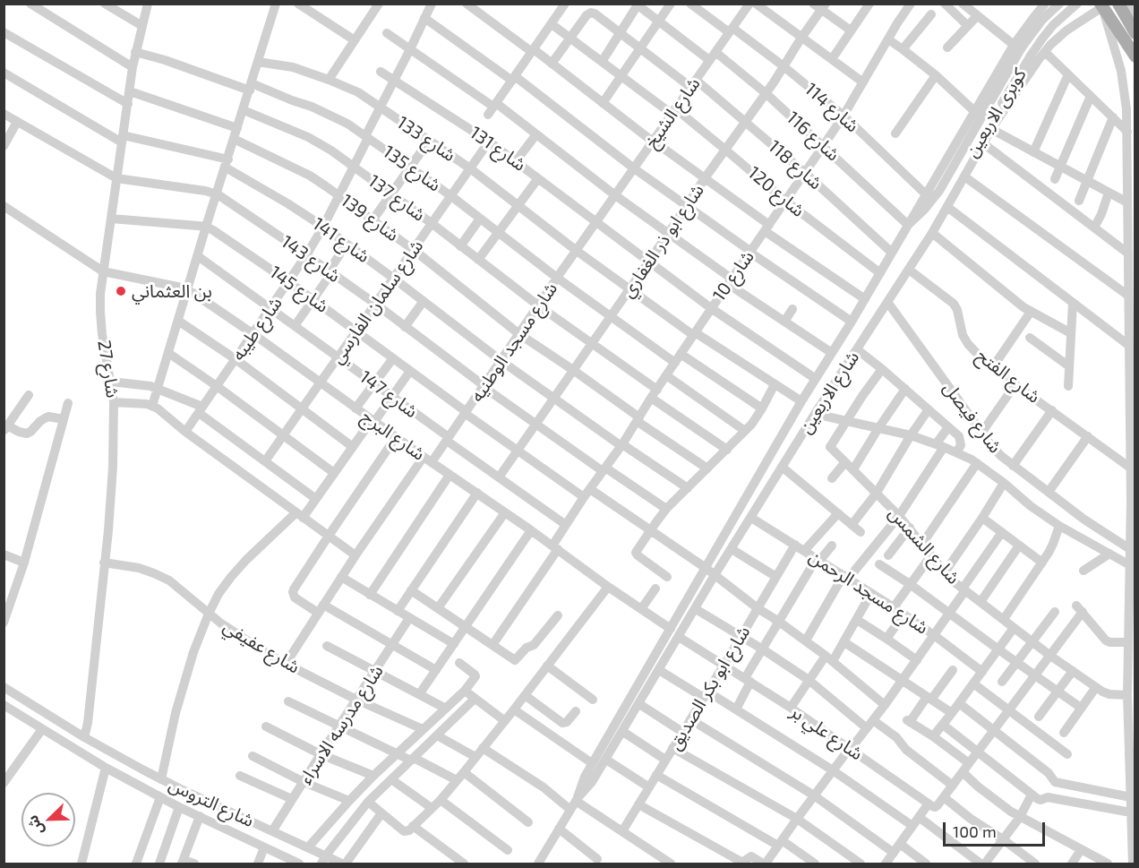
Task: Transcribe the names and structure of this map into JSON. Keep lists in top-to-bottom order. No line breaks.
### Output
{"streets":{"street":["شارع 114","شارع الشيخ","كوبرى الاربعين","شارع 116","شارع 133","شارع 131","شارع 118","شارع 135","شارع 120","شارع 137","شارع 139","شارع 141","شارع ابو ذر الغفاري","شارع 143","شارع 10","شارع 145","شارع سلمان الفارسي","شارع طيبه","شارع مسجد الوطنيه","شارع 27","شارع الفتح","شارع الاربعين","شارع 147","شارع فيصل","شارع البرج","شارع الشمس","شارع مسجد الرحمن","شارع عفيفي","شارع ابو بكر الصديق","شارع مدرسه الاسراء","شارع علي بر","شارع التروس"]},"crossings":[["شارع 114","شارع الشيخ"],["شارع 114","شارع ابو ذر الغفاري"],["شارع 114","شارع 10"],["شارع 114","شارع الاربعين"],["شارع الشيخ","شارع 116"],["شارع الشيخ","شارع 131"],["شارع الشيخ","شارع 118"],["شارع الشيخ","شارع 120"],["شارع الشيخ","شارع مسجد الوطنيه"],["كوبرى الاربعين","شارع 116"],["كوبرى الاربعين","شارع الاربعين"],["شارع 116","شارع ابو ذر الغفاري"],["شارع 116","شارع 10"],["شارع 116","شارع الاربعين"],["شارع 133","شارع ابو ذر الغفاري"],["شارع 133","شارع 10"],["شارع 133","شارع سلمان الفارسي"],["شارع 133","شارع طيبه"],["شارع 133","شارع مسجد الوطنيه"],["شارع 133","شارع الاربعين"],["شارع 131","شارع ابو ذر الغفاري"],["شارع 131","شارع 10"],["شارع 131","شارع سلمان الفارسي"],["شارع 131","شارع طيبه"],["شارع 131","شارع مسجد الوطنيه"],["شارع 131","شارع الاربعين"],["شارع 118","شارع 120"],["شارع 118","شارع ابو ذر الغفاري"],["شارع 118","شارع 10"],["شارع 118","شارع الاربعين"],["شارع 135","شارع ابو ذر الغفاري"],["شارع 135","شارع 10"],["شارع 135","شارع سلمان الفارسي"],["شارع 135","شارع طيبه"],["شارع 135","شارع مسجد الوطنيه"],["شارع 135","شارع 27"],["شارع 120","شارع ابو ذر الغفاري"],["شارع 120","شارع 10"],["شارع 120","شارع الاربعين"],["شارع 137","شارع ابو ذر الغفاري"],["شارع 137","شارع 10"],["شارع 137","شارع سلمان الفارسي"],["شارع 137","شارع طيبه"],["شارع 137","شارع مسجد الوطنيه"],["شارع 139","شارع ابو ذر الغفاري"],["شارع 139","شارع 10"],["شارع 139","شارع سلمان الفارسي"],["شارع 139","شارع طيبه"],["شارع 139","شارع مسجد الوطنيه"],["شارع 141","شارع ابو ذر الغفاري"],["شارع 141","شارع 10"],["شارع 141","شارع سلمان الفارسي"],["شارع 141","شارع طيبه"],["شارع 141","شارع مسجد الوطنيه"],["شارع 141","شارع 27"],["شارع ابو ذر الغفاري","شارع 143"],["شارع ابو ذر الغفاري","شارع 145"],["شارع ابو ذر الغفاري","شارع 147"],["شارع 143","شارع 10"],["شارع 143","شارع سلمان الفارسي"],["شارع 143","شارع طيبه"],["شارع 143","شارع مسجد الوطنيه"],["شارع 143","شارع 27"],["شارع 10","شارع 145"],["شارع 10","شارع 147"],["شارع 10","شارع البرج"],["شارع 145","شارع سلمان الفارسي"],["شارع 145","شارع طيبه"],["شارع 145","شارع مسجد الوطنيه"],["شارع 145","شارع 27"],["شارع 145","شارع الاربعين"],["شارع 145","شارع ابو بكر الصديق"],["شارع سلمان الفارسي","شارع 147"],["شارع سلمان الفارسي","شارع البرج"],["شارع طيبه","شارع 147"],["شارع طيبه","شارع البرج"],["شارع مسجد الوطنيه","شارع 147"],["شارع مسجد الوطنيه","شارع البرج"],["شارع مسجد الوطنيه","شارع عفيفي"],["شارع 27","شارع البرج"],["شارع 27","شارع عفيفي"],["شارع 27","شارع التروس"],["شارع الفتح","شارع الاربعين"],["شارع الاربعين","شارع فيصل"],["شارع الاربعين","شارع البرج"],["شارع الاربعين","شارع مسجد الرحمن"],["شارع الاربعين","شارع علي بر"],["شارع مسجد الرحمن","شارع ابو بكر الصديق"],["شارع عفيفي","شارع مدرسه الاسراء"],["شارع ابو بكر الصديق","شارع علي بر"],["شارع مدرسه الاسراء","شارع التروس"]],"places":["بن العثماني"],"scale_bar":"100 m","north":"bottom left"}
